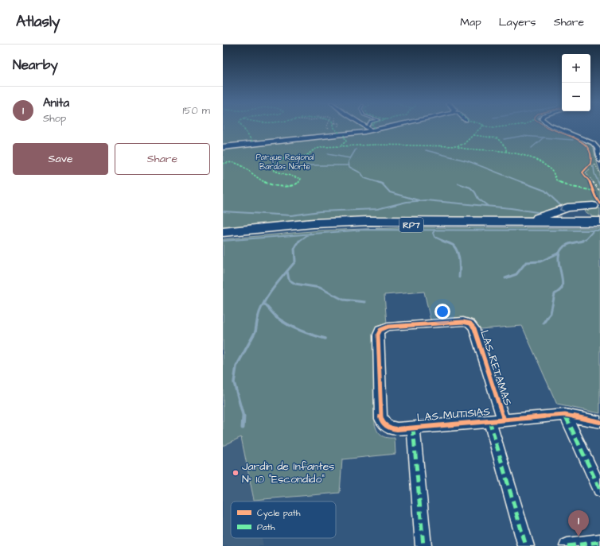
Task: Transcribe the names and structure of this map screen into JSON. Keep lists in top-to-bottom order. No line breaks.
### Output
{"streets":{"highway":["RP7"],"street":["LAS RETAMAS","LAS MUTISIAS"]},"crossings":[["LAS RETAMAS","LAS MUTISIAS"]],"parks":["Parque Regional Bardas Norte"],"places":["Jardín de Infantes N° 10 \"Escondido\""],"legend":["Cycle path","Path"],"page":{"header":"Atlasly","nav":["Map","Layers","Share"],"heading":"Nearby","map_buttons":["+","−"],"list":[{"mark":"1","name":"Anita","note":"Shop","value":"150 m"}],"buttons":["Save","Share"],"pins":"1"}}
